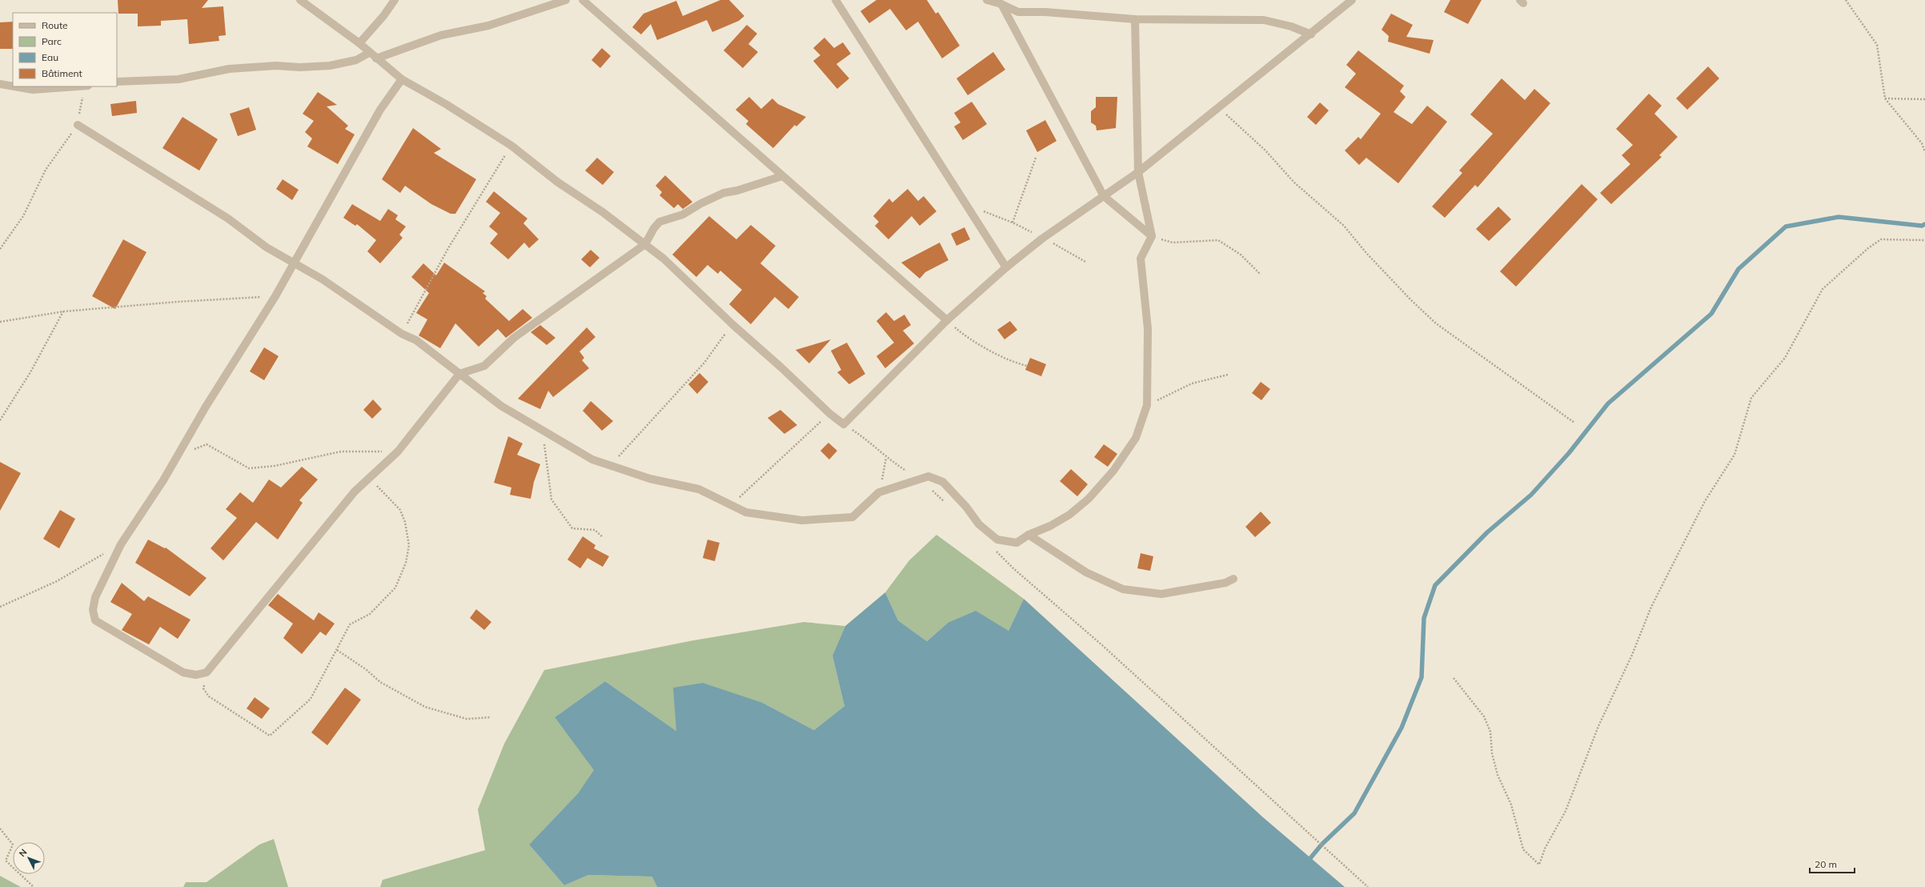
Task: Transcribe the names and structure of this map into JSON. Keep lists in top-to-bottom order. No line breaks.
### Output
{"legend":["Route","Parc","Eau","Bâtiment"],"scale_bar":"20 m","north":"top left"}
